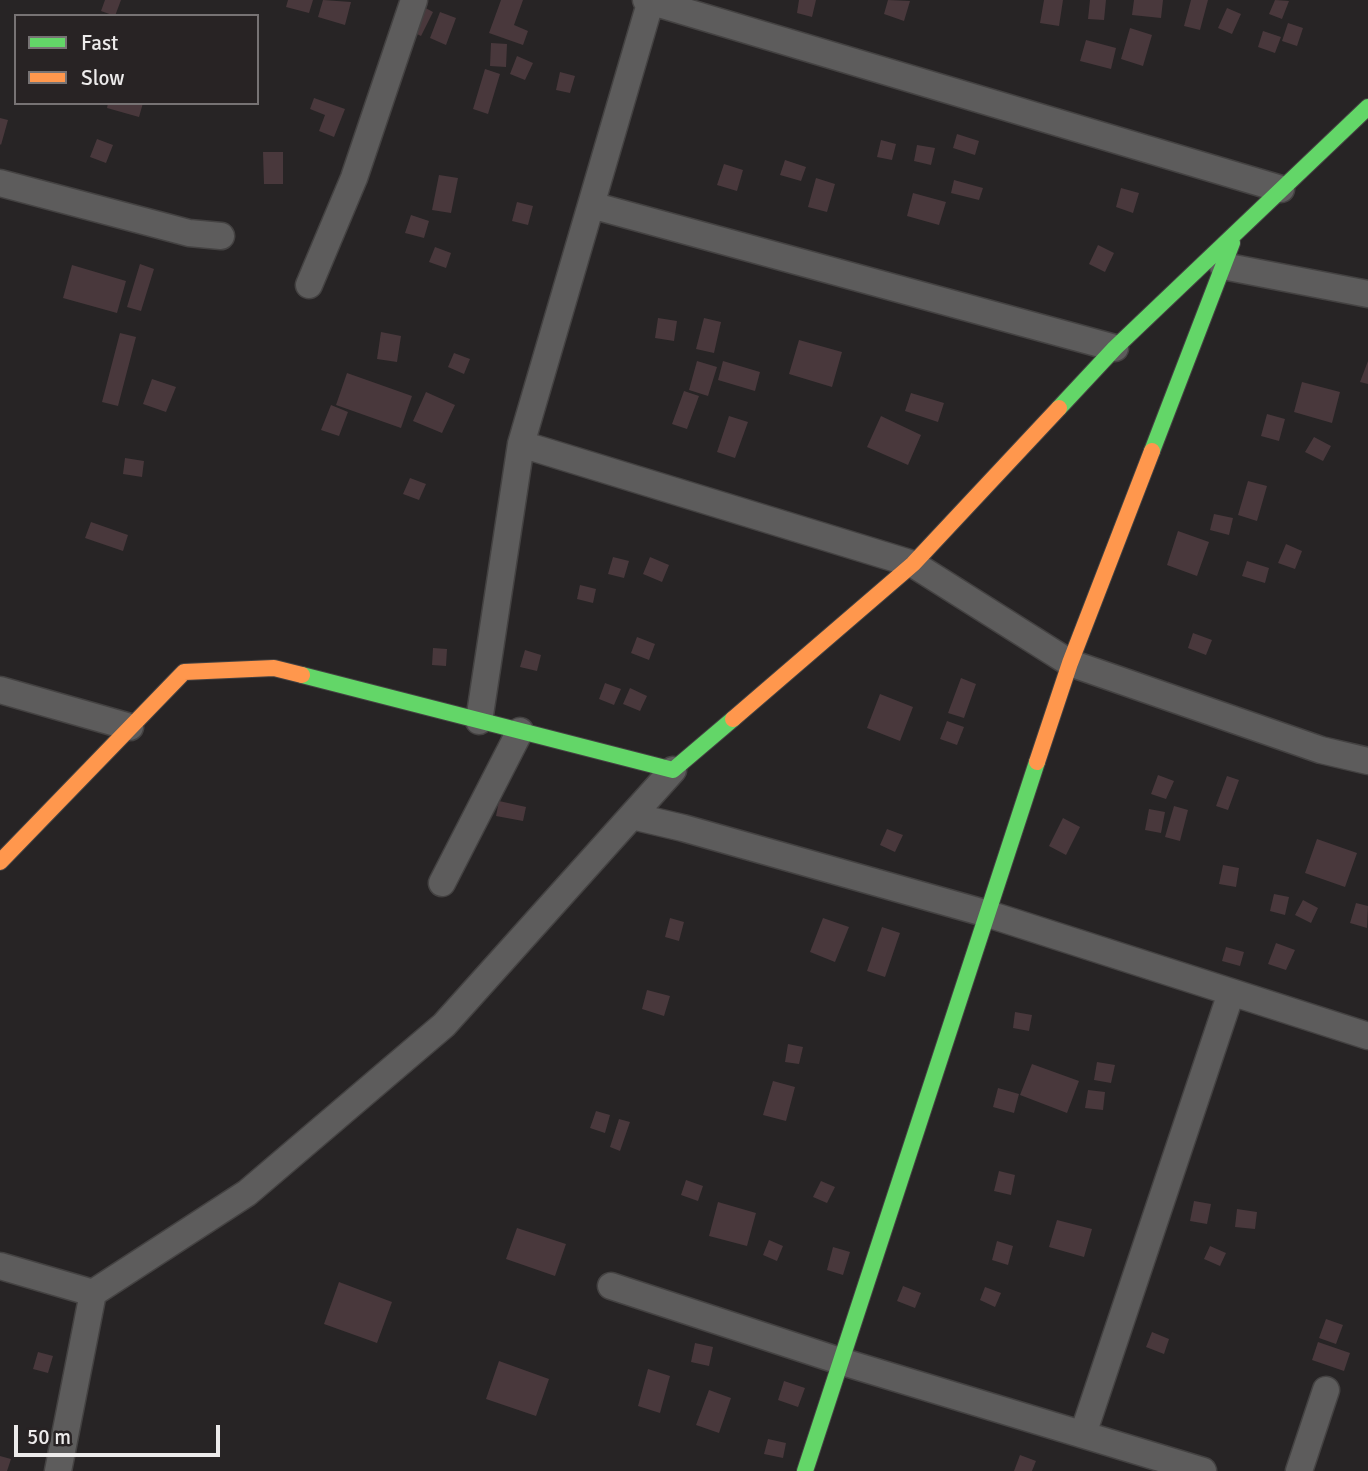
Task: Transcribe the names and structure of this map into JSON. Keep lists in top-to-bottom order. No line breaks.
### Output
{"legend":["Fast","Slow"],"scale_bar":"50 m"}
